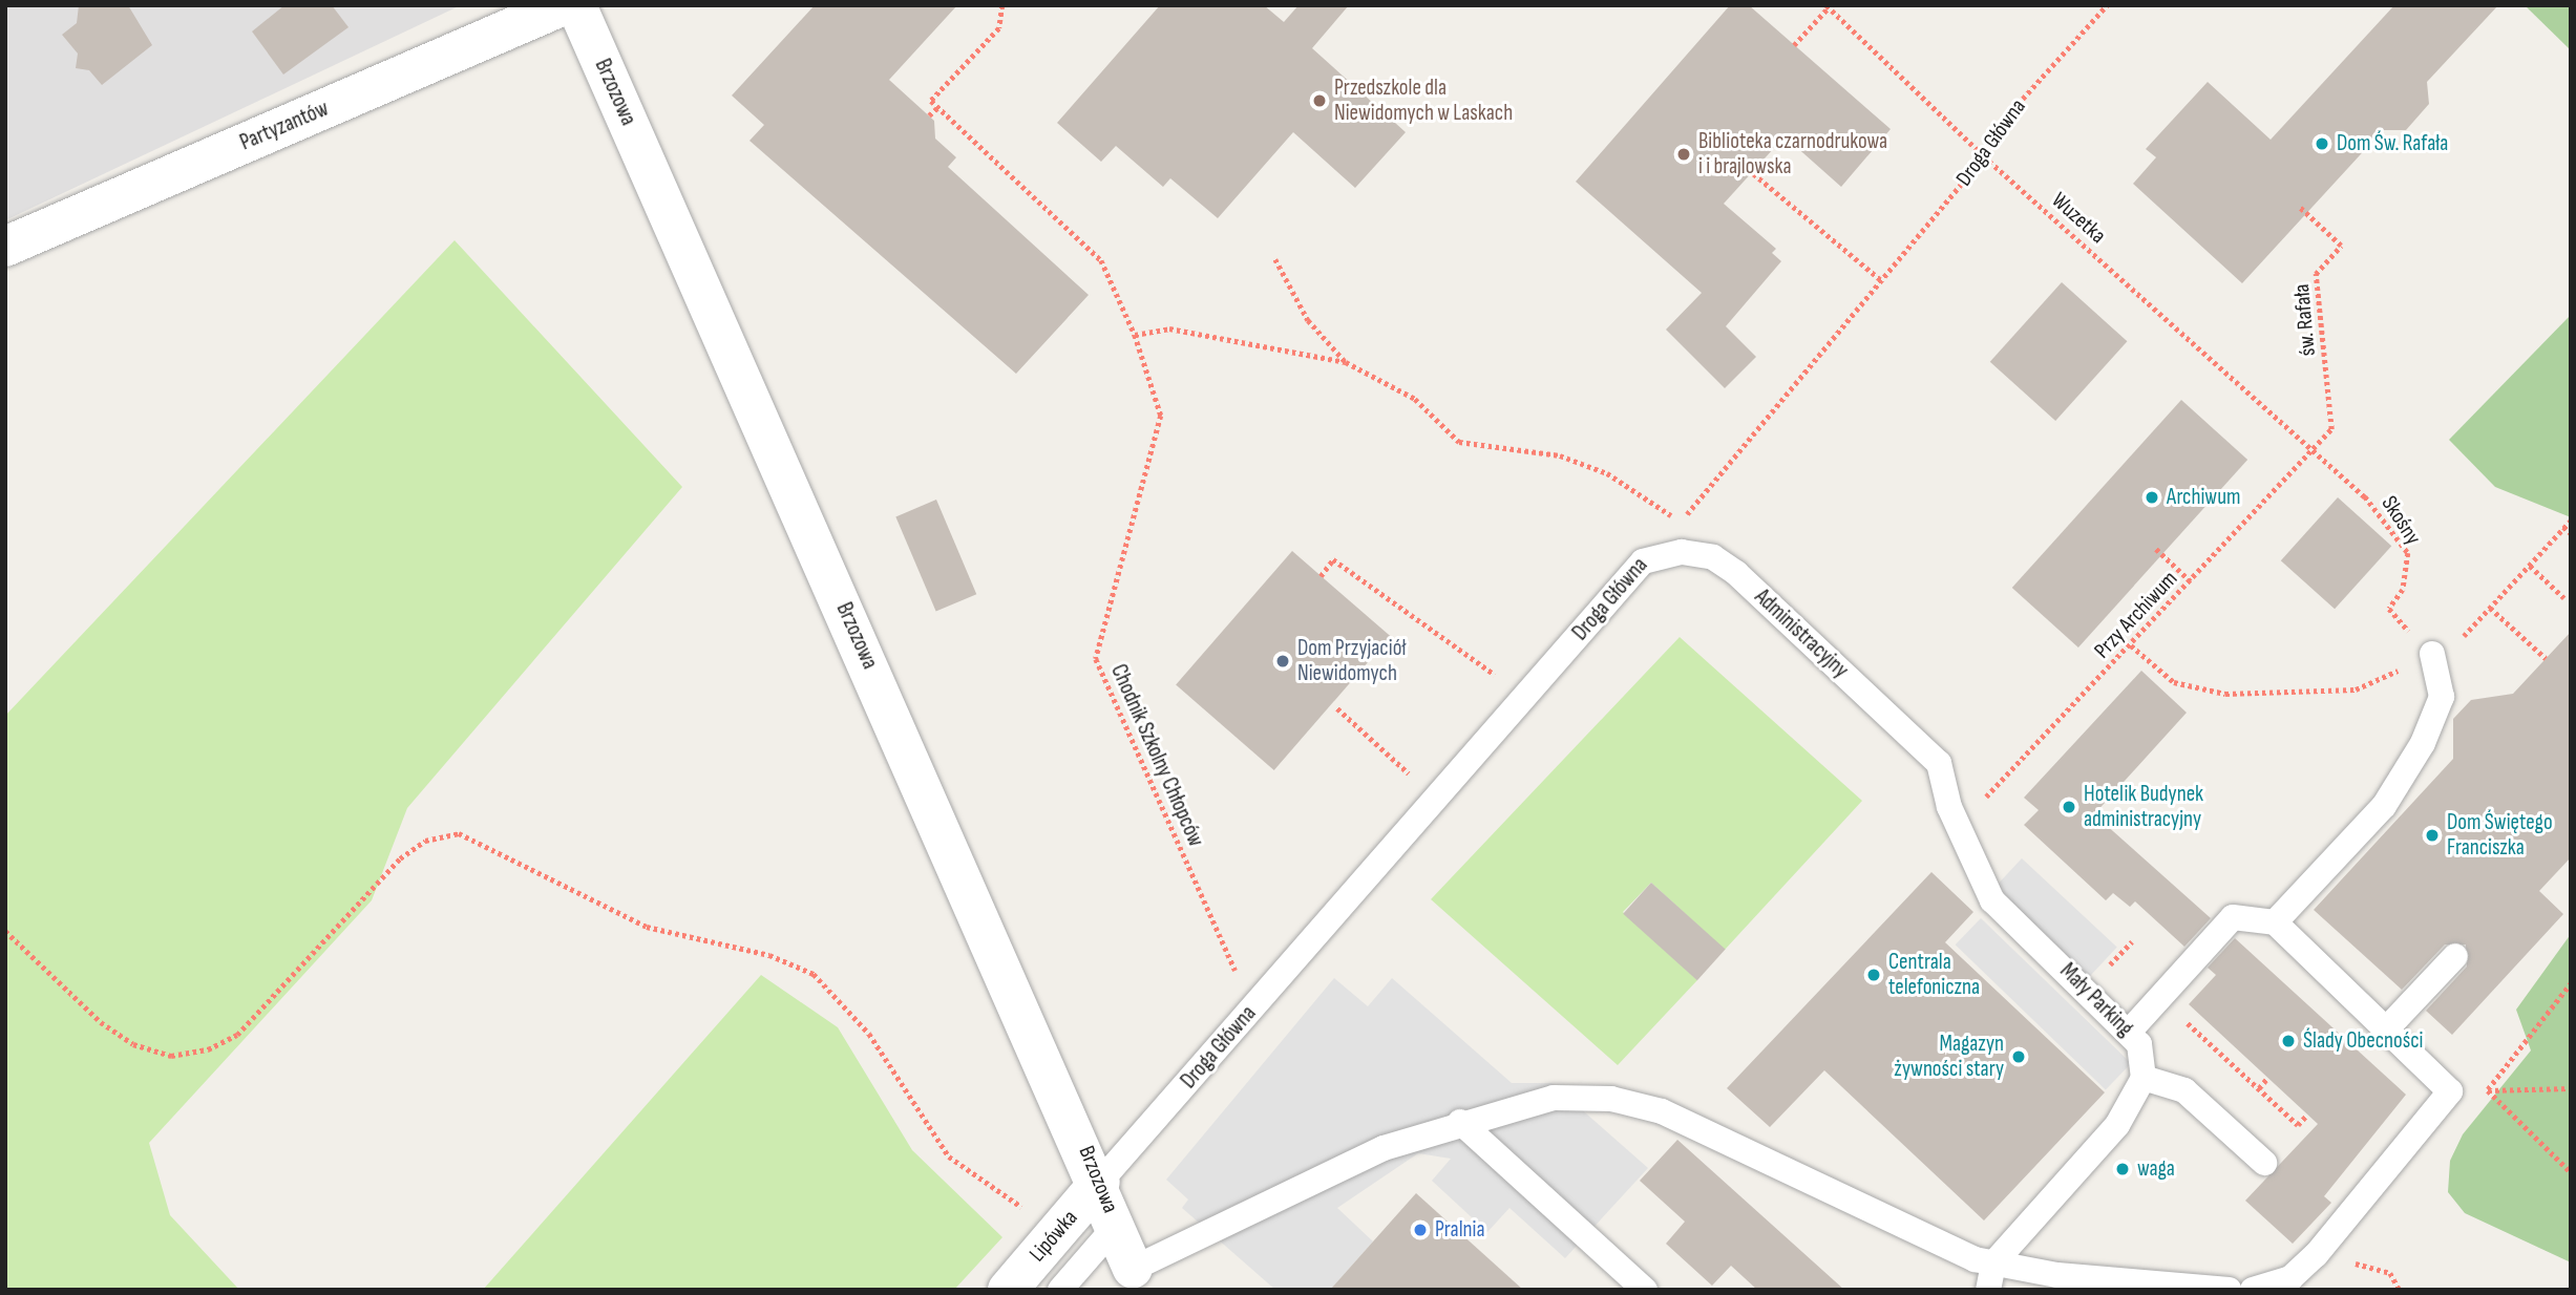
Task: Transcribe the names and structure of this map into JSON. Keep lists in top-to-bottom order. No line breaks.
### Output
{"streets":{"street":["Brzozowa","Partyzantów","Lipówka"],"lane":["Droga Główna","Administracyjny","Mały Parking"],"path":["Wuzetka","św. Rafała","Skośny","Przy Archiwum","Chodnik Szkolny Chłopców"]},"crossings":[["Brzozowa","Droga Główna"],["Brzozowa","Lipówka"],["Droga Główna","Wuzetka"],["Droga Główna","Administracyjny"],["Droga Główna","Chodnik Szkolny Chłopców"],["Droga Główna","Lipówka"],["Wuzetka","św. Rafała"],["Wuzetka","Skośny"],["Wuzetka","Przy Archiwum"],["św. Rafała","Skośny"],["św. Rafała","Przy Archiwum"],["Skośny","Przy Archiwum"],["Administracyjny","Mały Parking"]],"places":["Przedszkole dla Niewidomych w Laskach","Dom Św. Rafała","Biblioteka czarnodrukowa i i brajlowska","Archiwum","Dom Przyjaciół Niewidomych","Hotelik Budynek administracyjny","Dom Świętego Franciszka","Centrala telefoniczna","Ślady Obecności","Magazyn żywności stary","waga","Pralnia"]}
